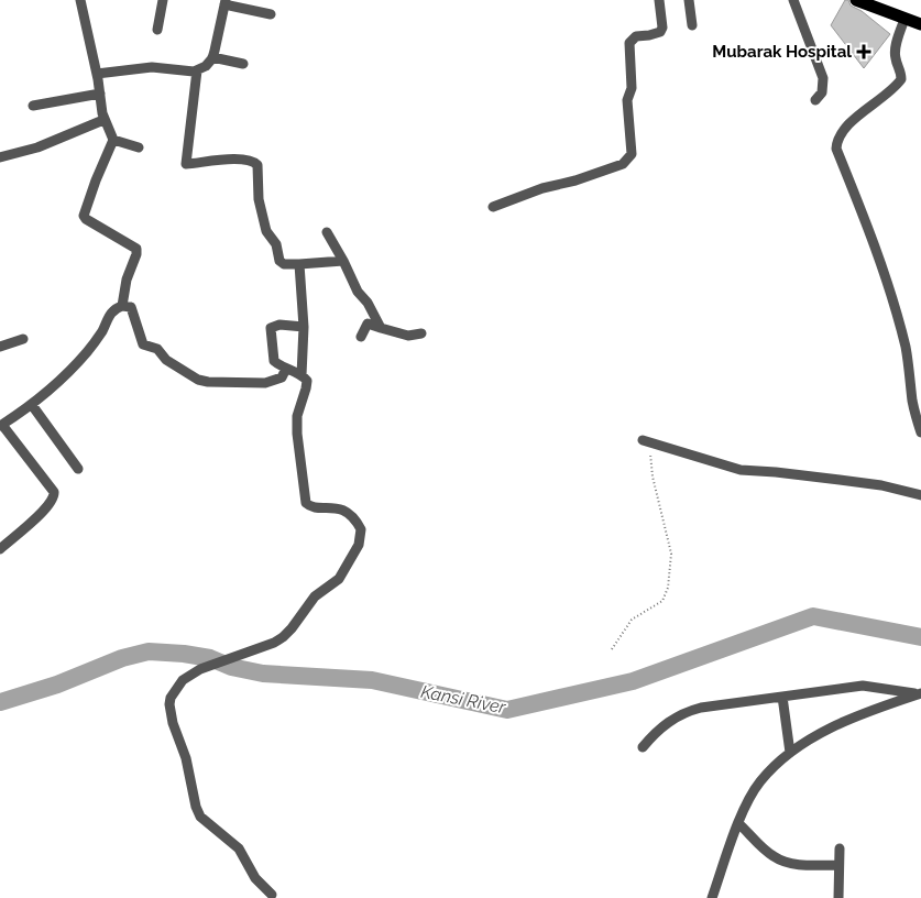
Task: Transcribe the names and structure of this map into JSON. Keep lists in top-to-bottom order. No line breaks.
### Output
{"water":["Kansi River"],"places":{"health":["Mubarak Hospital"]}}
